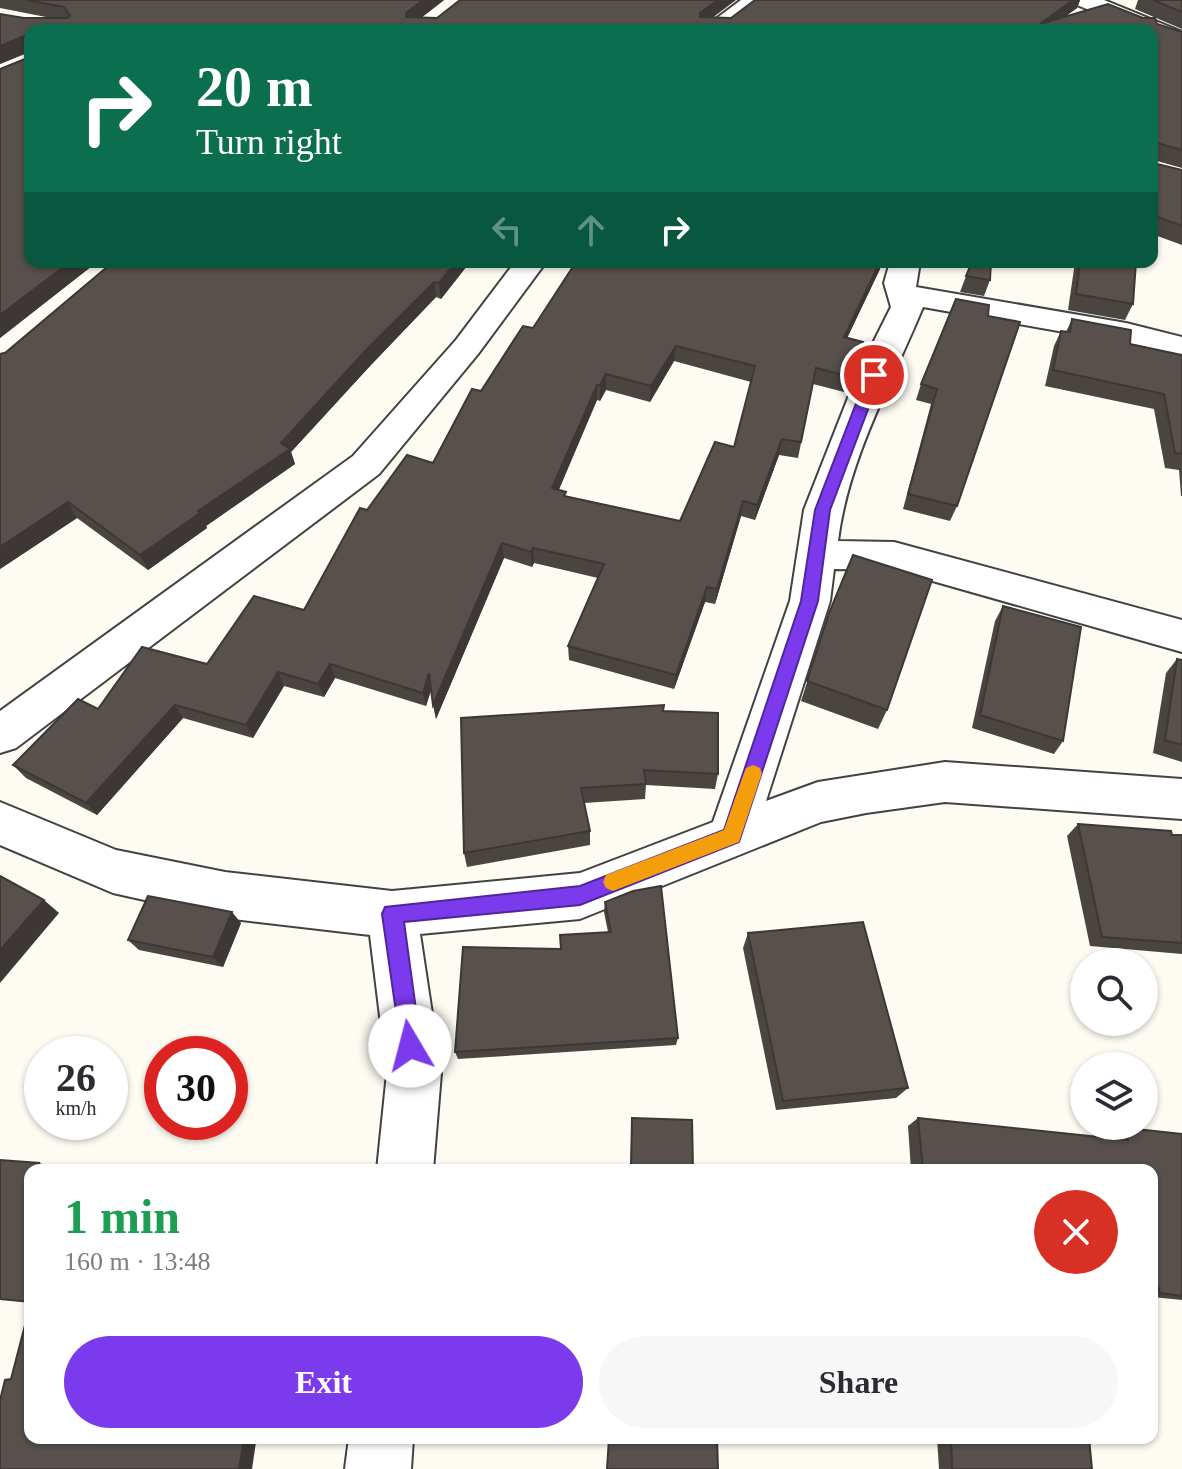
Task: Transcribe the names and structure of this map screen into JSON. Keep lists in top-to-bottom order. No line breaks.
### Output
{"page":{"turn":["20 m","Turn right"],"speed":"26 km/h","limit":"30","heading":["1 min","160 m · 13:48"],"buttons":["Exit","Share"]}}
